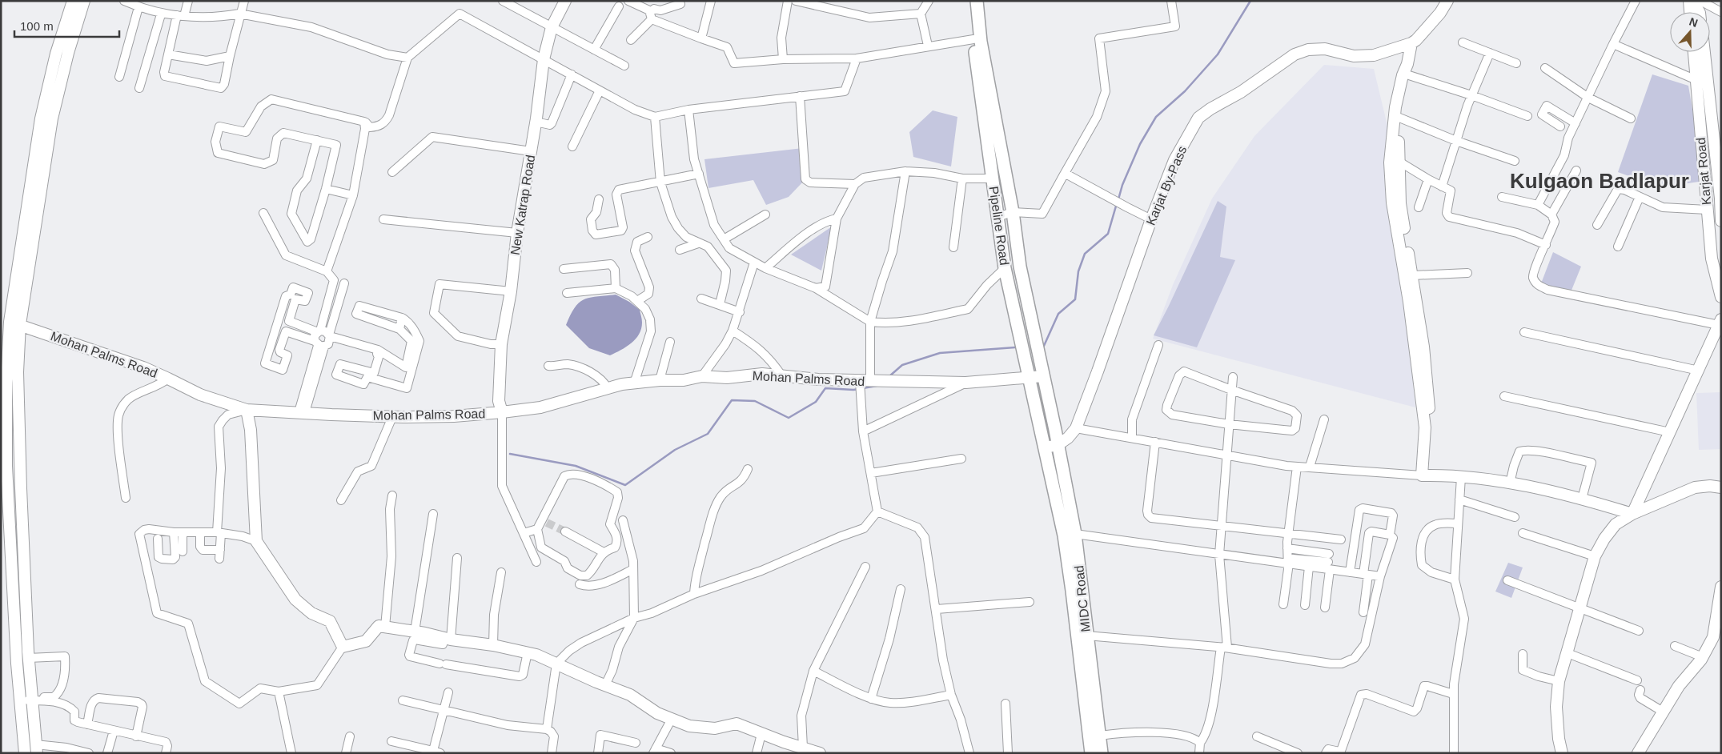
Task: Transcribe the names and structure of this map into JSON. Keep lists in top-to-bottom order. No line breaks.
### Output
{"streets":{"main road":["Pipeline Road","MIDC Road"],"street":["Karjat Road","Karjat By-Pass","New Katrap Road","Mohan Palms Road"]},"crossings":[["Karjat By-Pass","Pipeline Road"],["Karjat By-Pass","MIDC Road"],["New Katrap Road","Mohan Palms Road"],["Pipeline Road","MIDC Road"]],"districts":["Kulgaon Badlapur"],"scale_bar":"100 m","north":"top"}
